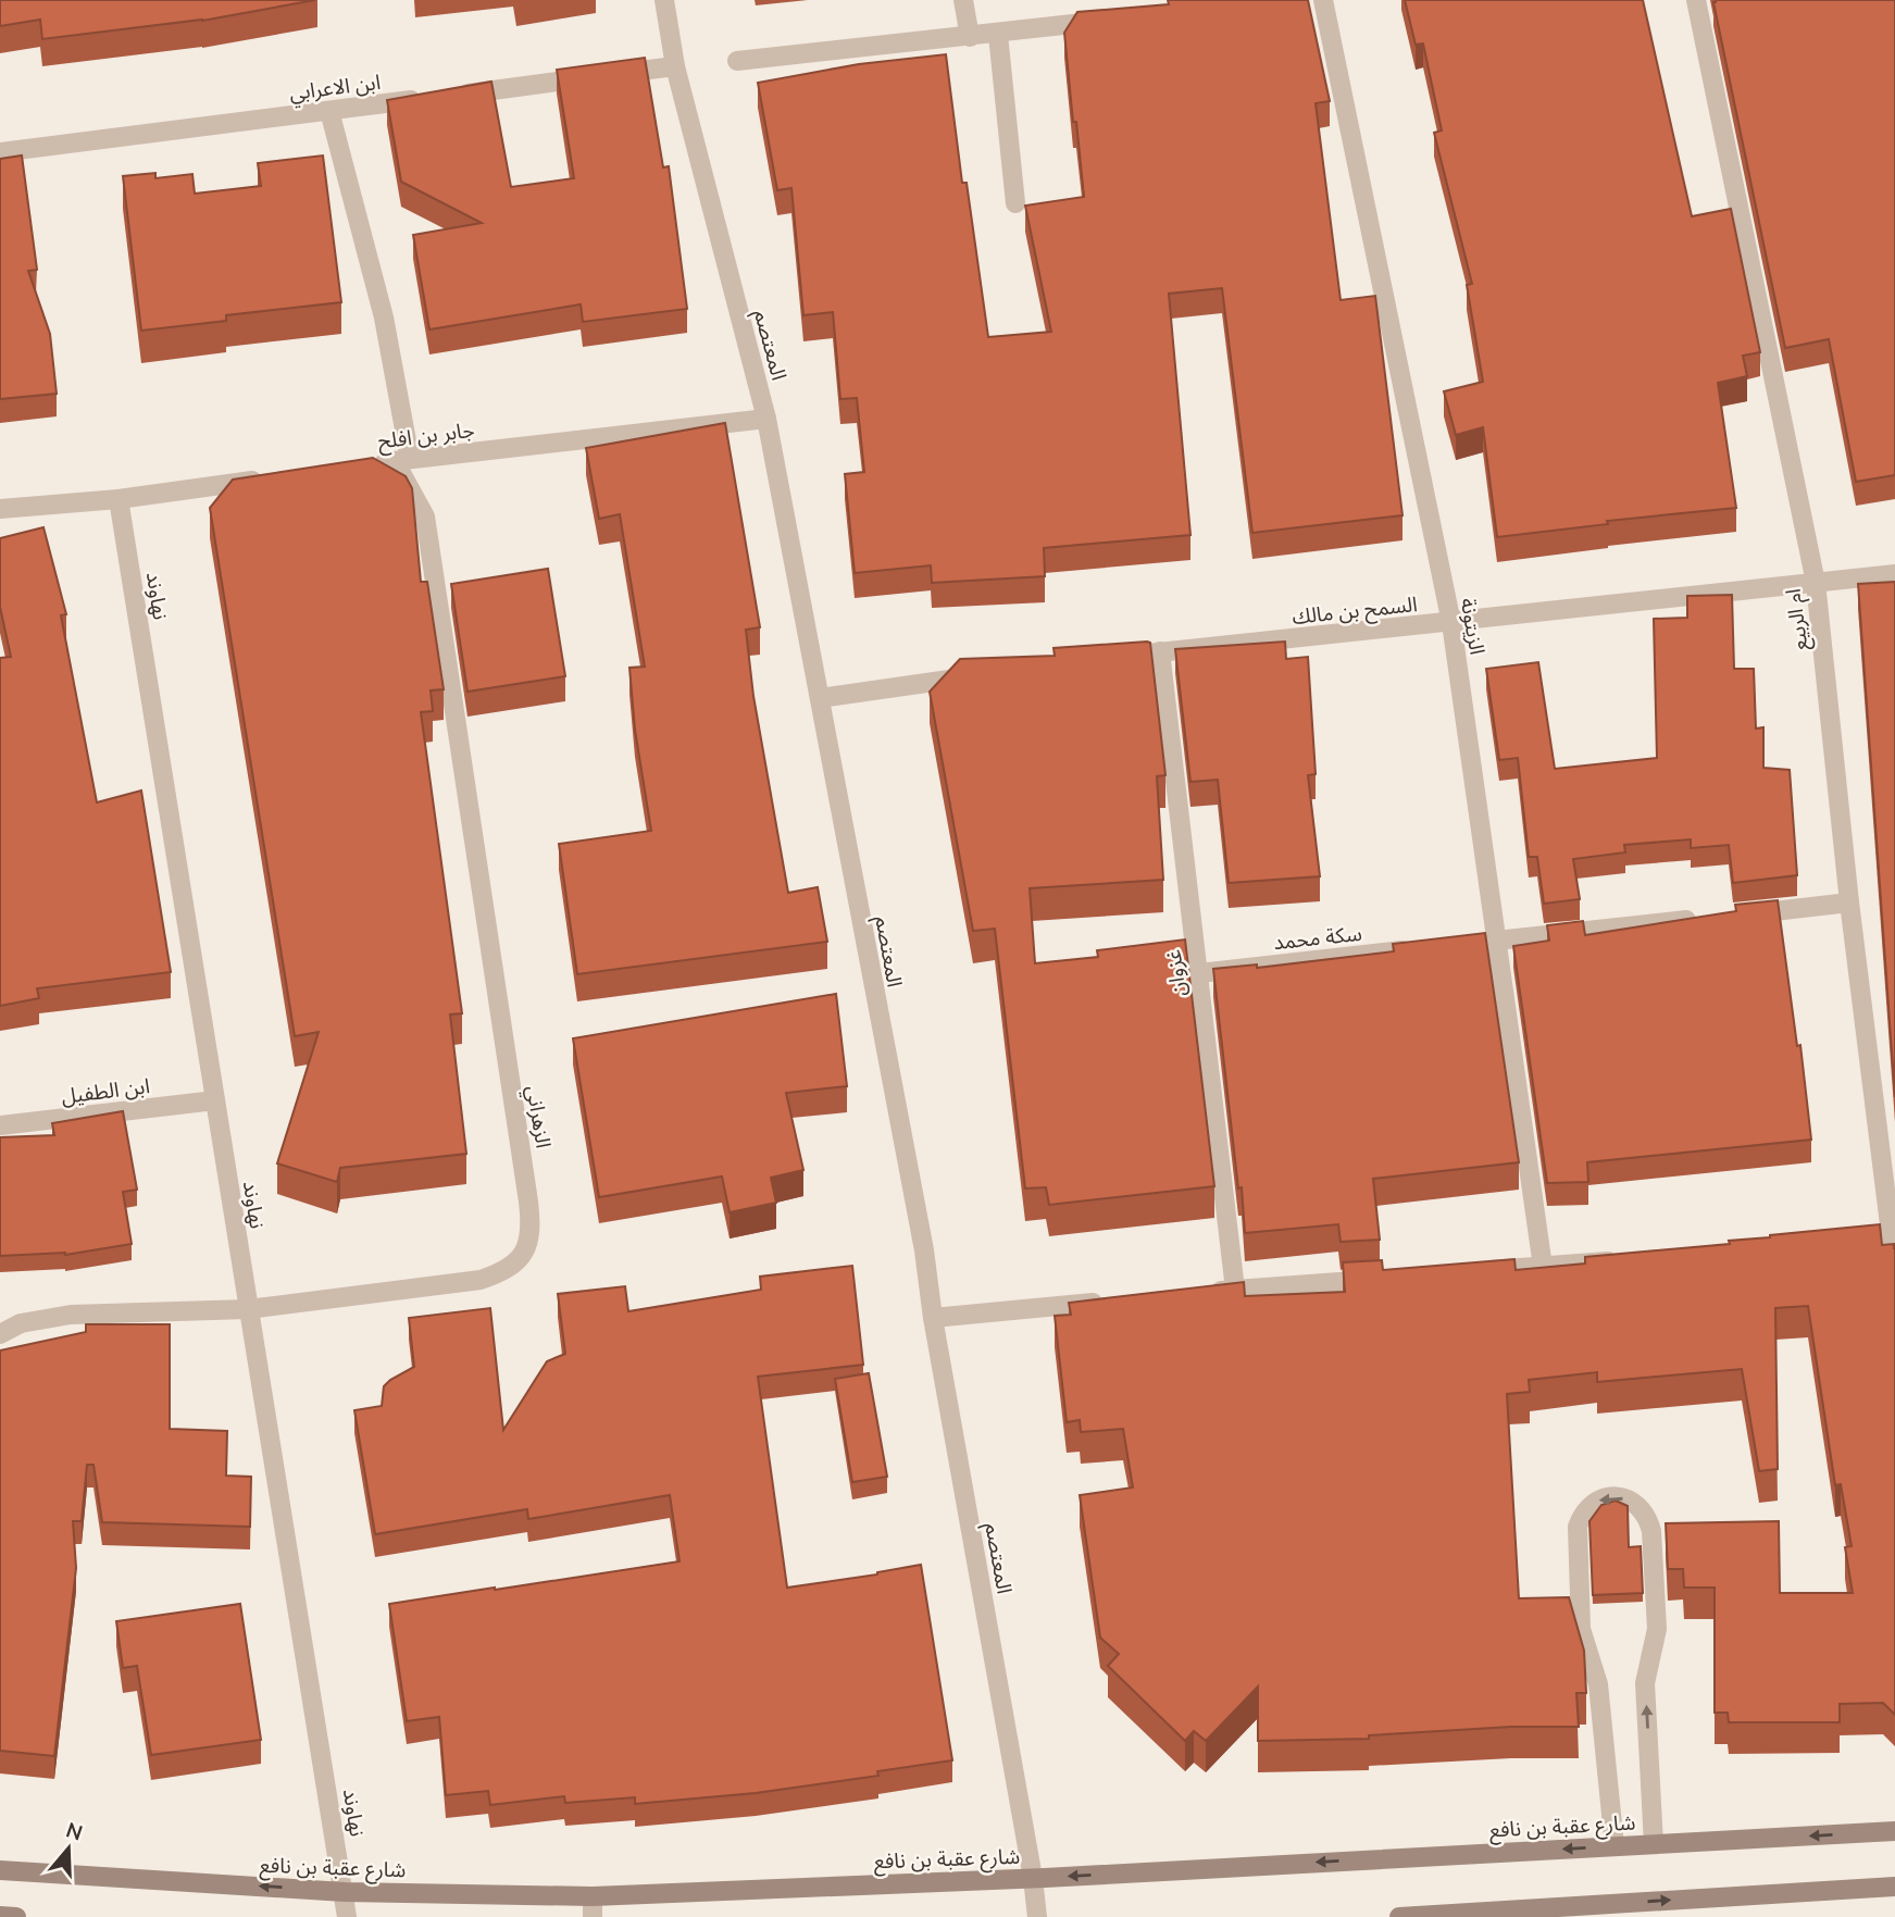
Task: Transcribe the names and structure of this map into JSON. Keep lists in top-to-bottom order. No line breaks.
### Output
{"streets":{"street":["ابن الاعرابي","المعتصم","جابر بن افلح","نهاوند","السمح بن مالك","ام الربيع","الزيتونة","سكة محمد","غزوان","ابن الطفيل","الزهراني","شارع عقبة بن نافع"]},"crossings":[["ابن الاعرابي","المعتصم"],["ابن الاعرابي","الزهراني"],["المعتصم","جابر بن افلح"],["المعتصم","شارع عقبة بن نافع"],["جابر بن افلح","الزهراني"],["نهاوند","ابن الطفيل"],["نهاوند","الزهراني"],["نهاوند","شارع عقبة بن نافع"],["السمح بن مالك","ام الربيع"],["السمح بن مالك","الزيتونة"],["السمح بن مالك","غزوان"],["سكة محمد","غزوان"]],"north":"top"}
